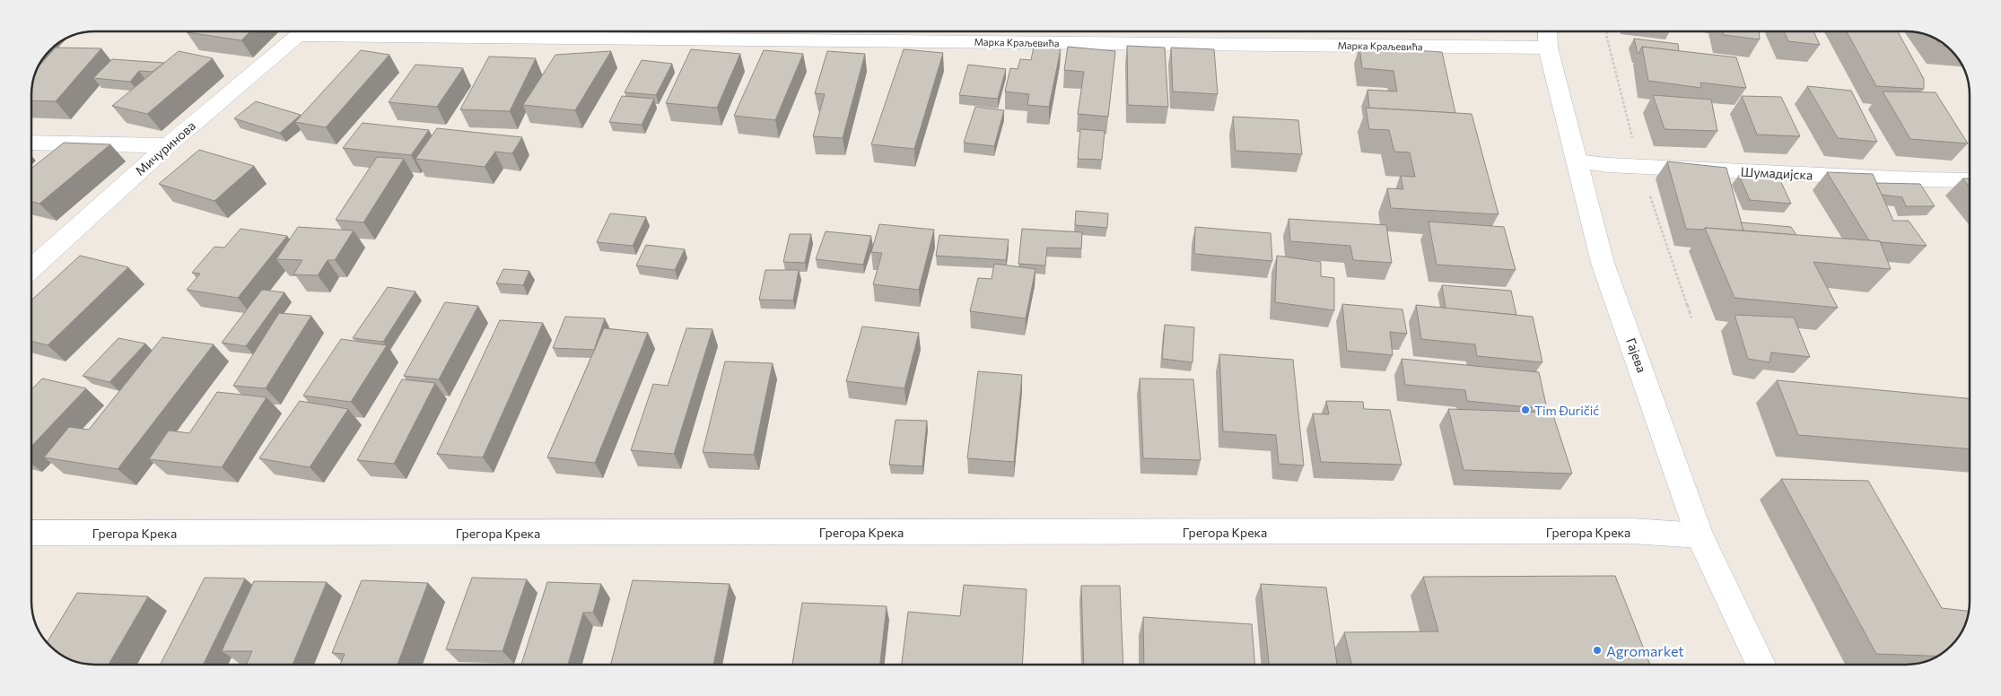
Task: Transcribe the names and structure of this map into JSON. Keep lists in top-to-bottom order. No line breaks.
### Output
{"streets":{"street":["Марка Краљевића","Мичуринова","Шумадијска","Гајева","Грегора Крека"]},"crossings":[["Марка Краљевића","Гајева"],["Шумадијска","Гајева"],["Гајева","Грегора Крека"]],"places":["Tim Đuričić","Agromarket"]}
